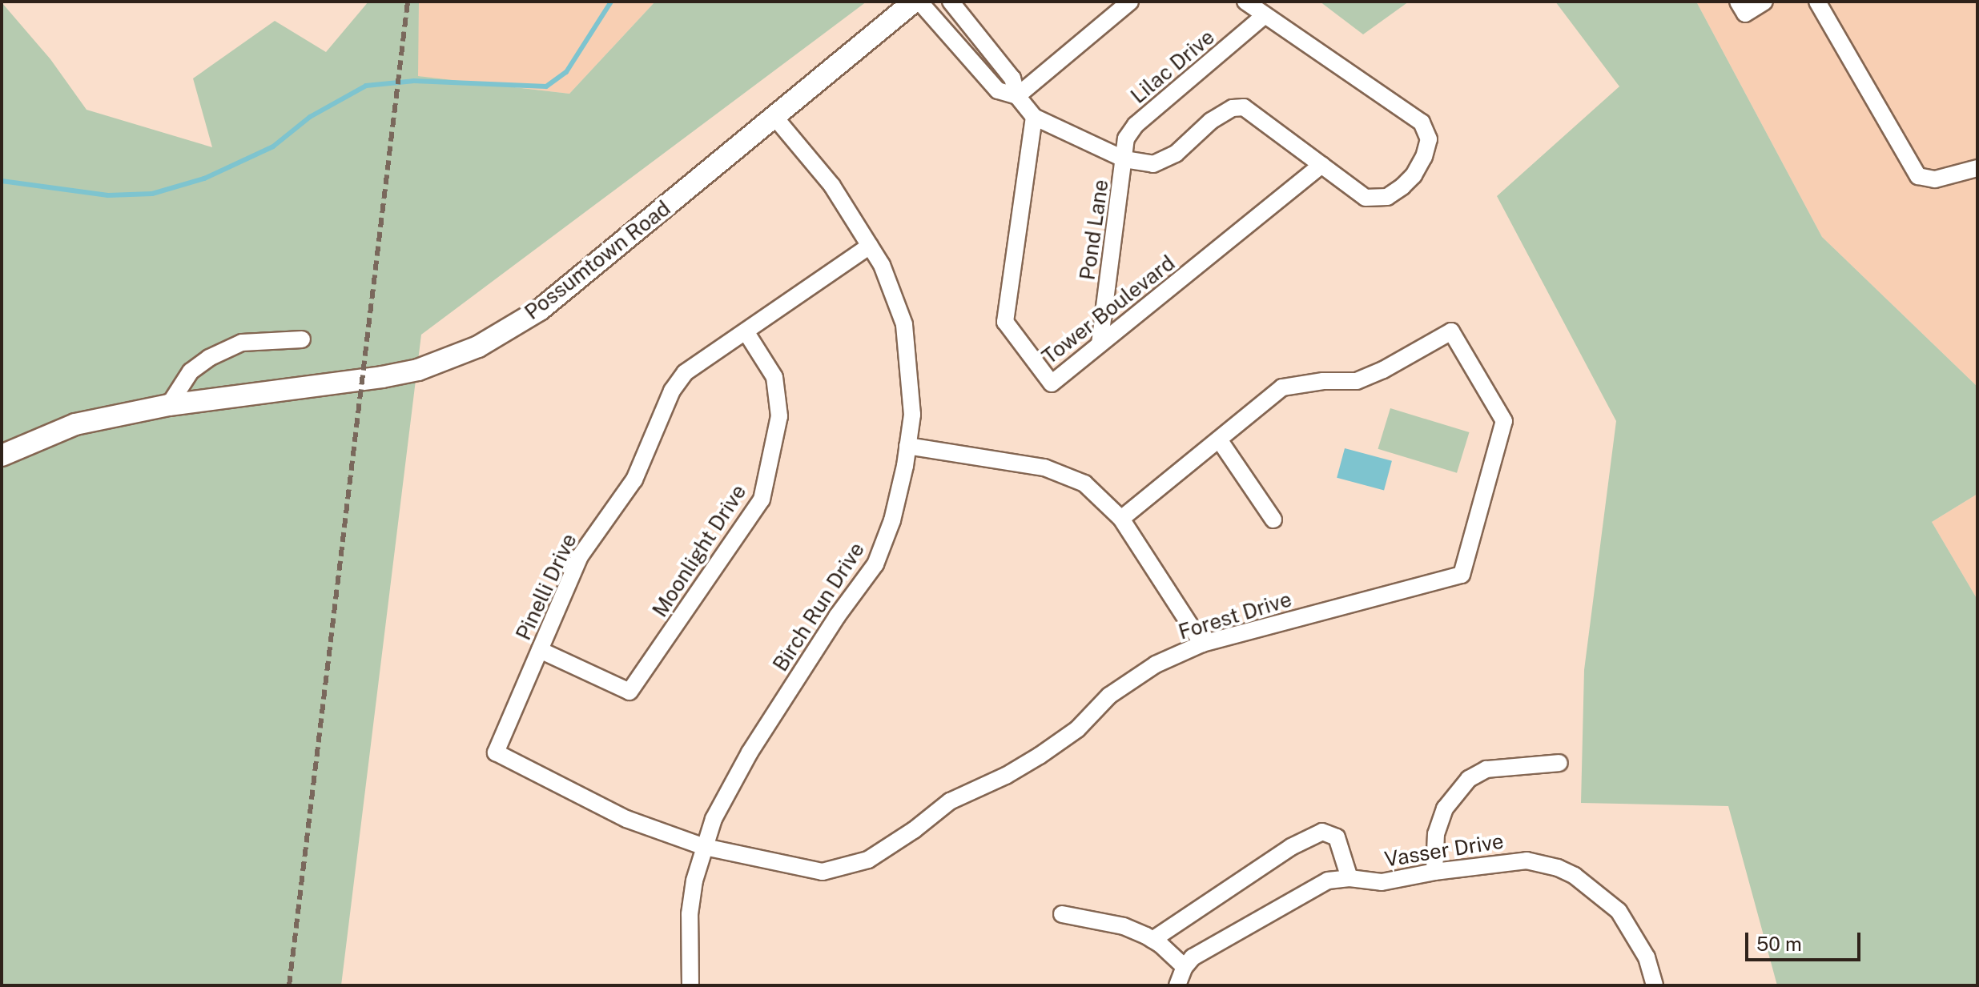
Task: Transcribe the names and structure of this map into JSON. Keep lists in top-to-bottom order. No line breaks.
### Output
{"streets":{"main road":["Possumtown Road"],"street":["Lilac Drive","Pond Lane","Tower Boulevard","Moonlight Drive","Pinelli Drive","Birch Run Drive","Forest Drive","Vasser Drive"]},"crossings":[["Lilac Drive","Pond Lane"],["Pond Lane","Tower Boulevard"],["Possumtown Road","Birch Run Drive"],["Moonlight Drive","Pinelli Drive"],["Pinelli Drive","Birch Run Drive"],["Pinelli Drive","Forest Drive"],["Birch Run Drive","Forest Drive"]],"scale_bar":"50 m"}
